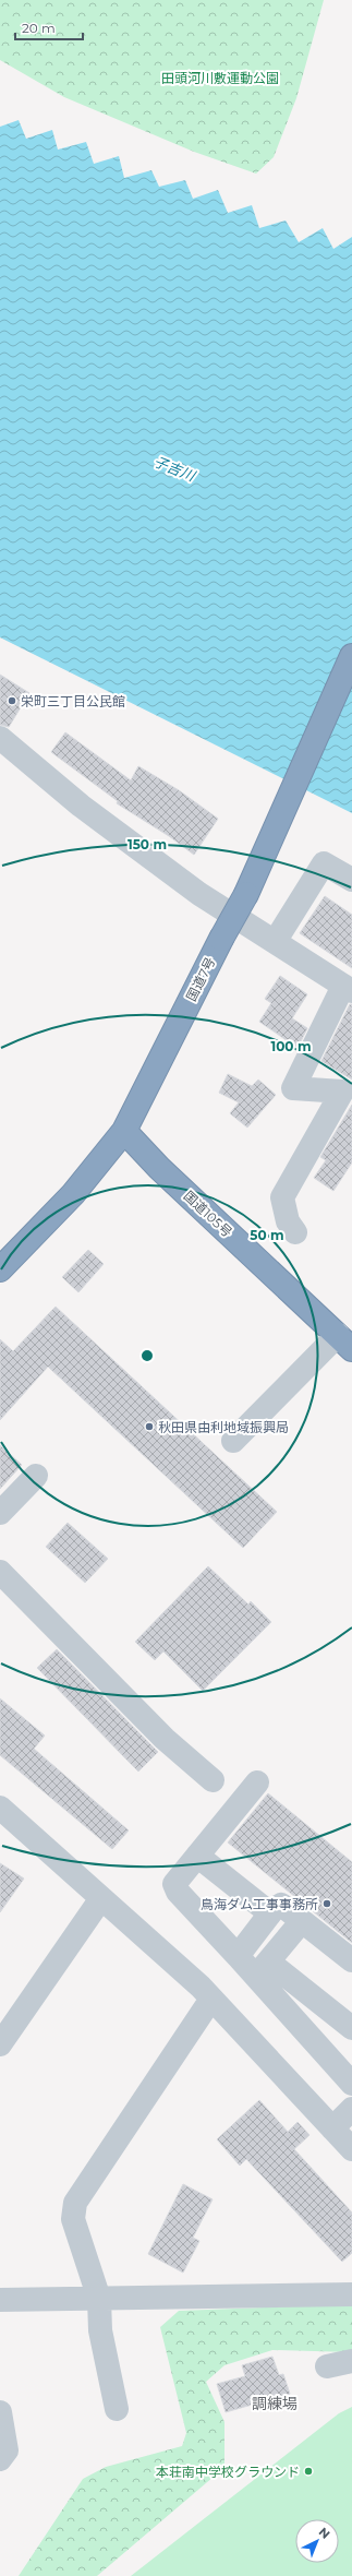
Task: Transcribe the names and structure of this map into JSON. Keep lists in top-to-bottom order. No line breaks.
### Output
{"streets":{"highway":["国道7号","国道105号"]},"crossings":[["国道7号","国道105号"]],"districts":["調練場"],"water":["子吉川"],"parks":["田頭河川敷運動公園"],"places":["栄町三丁目公民館","秋田県由利地域振興局","鳥海ダム工事事務所","本荘南中学校グラウンド"],"scale_bar":"20 m","north":"top right","rings":["150 m","100 m","50 m"]}
